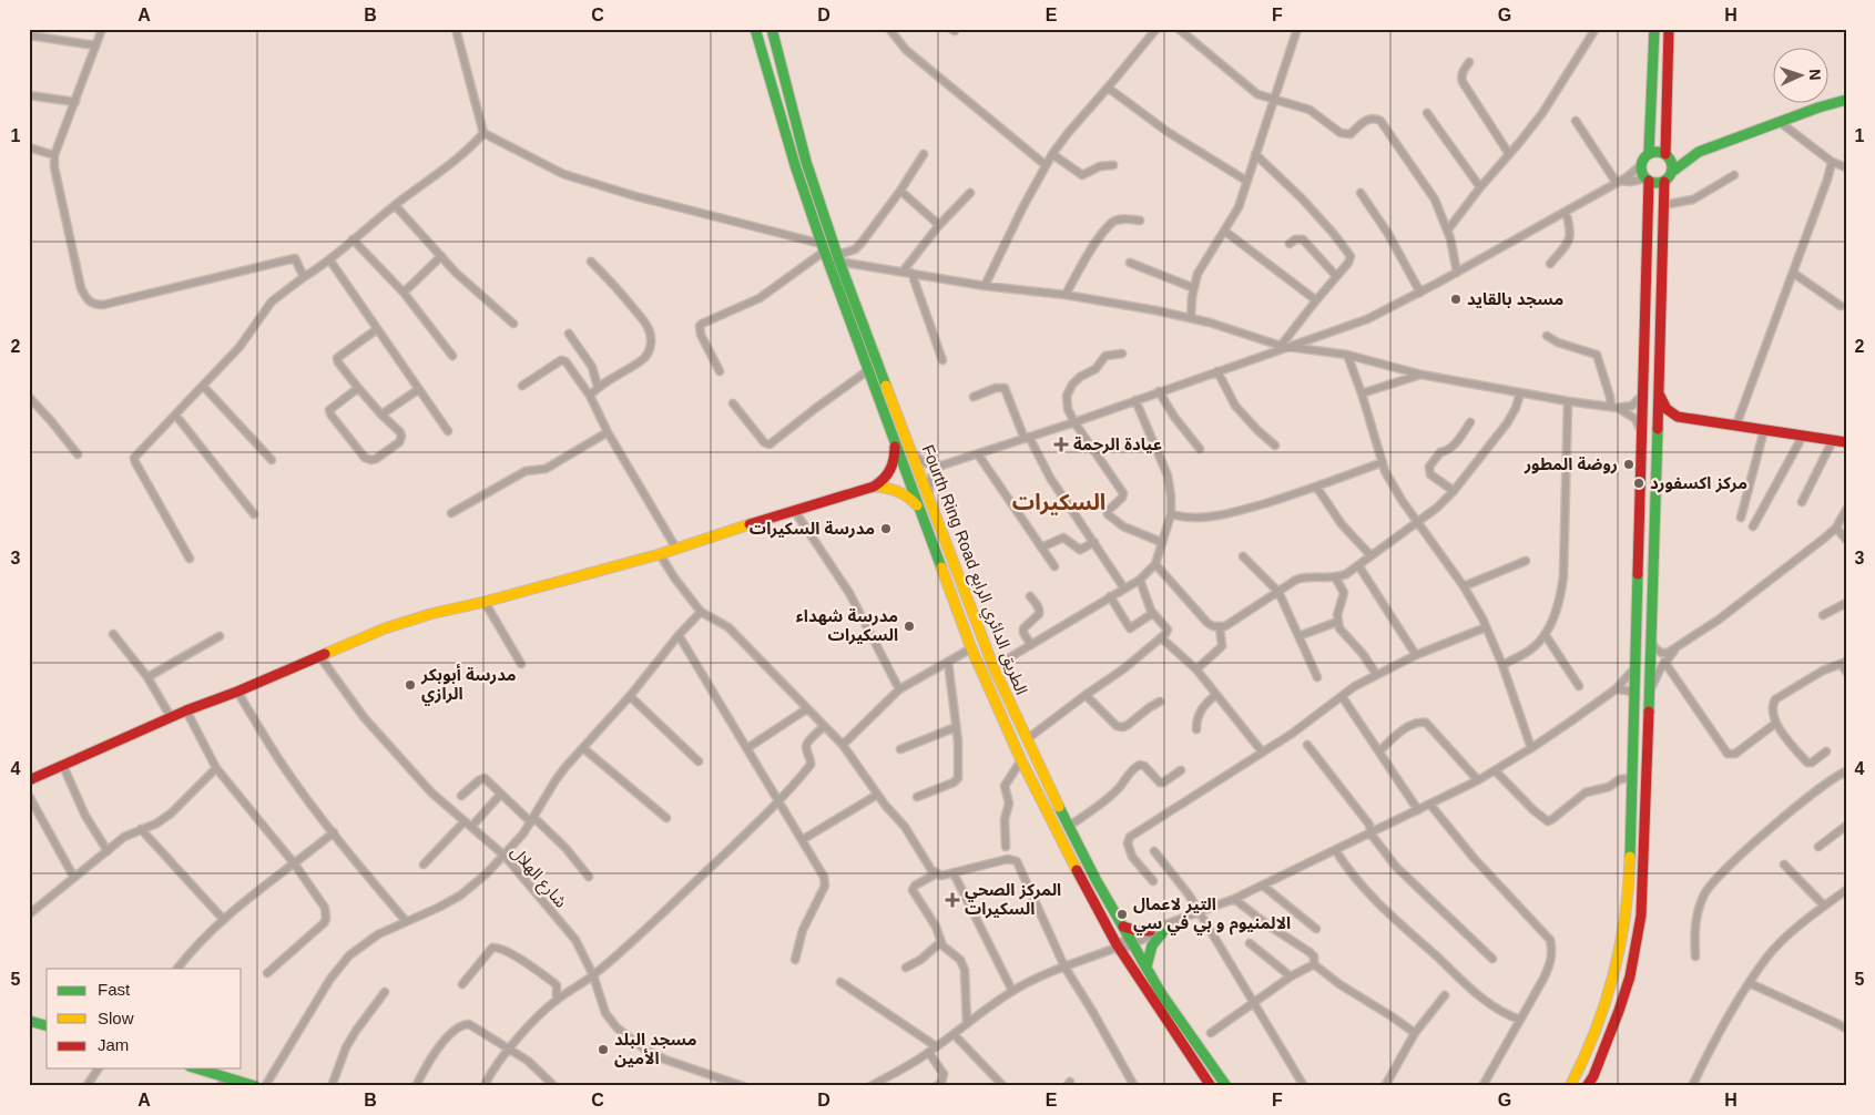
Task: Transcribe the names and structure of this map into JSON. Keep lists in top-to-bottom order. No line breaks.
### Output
{"streets":{"main road":["Fourth Ring Road الطريق الدائري الرابع"],"street":["شارع الهلال"]},"districts":["السكيرات"],"places":{"other":["مسجد بالقايد","روضة المطور","مركز اكسفورد","مدرسة السكيرات","مدرسة شهداء السكيرات","مدرسة أبوبكر الرازي","التير لاعمال الالمنيوم و بي في سي","مسجد البلد الأمين"],"health":["عيادة الرحمة","المركز الصحي السكيرات"]},"legend":["Fast","Slow","Jam"],"north":"right","grid":{"columns":["A","B","C","D","E","F","G","H"],"rows":["1","2","3","4","5"]}}
